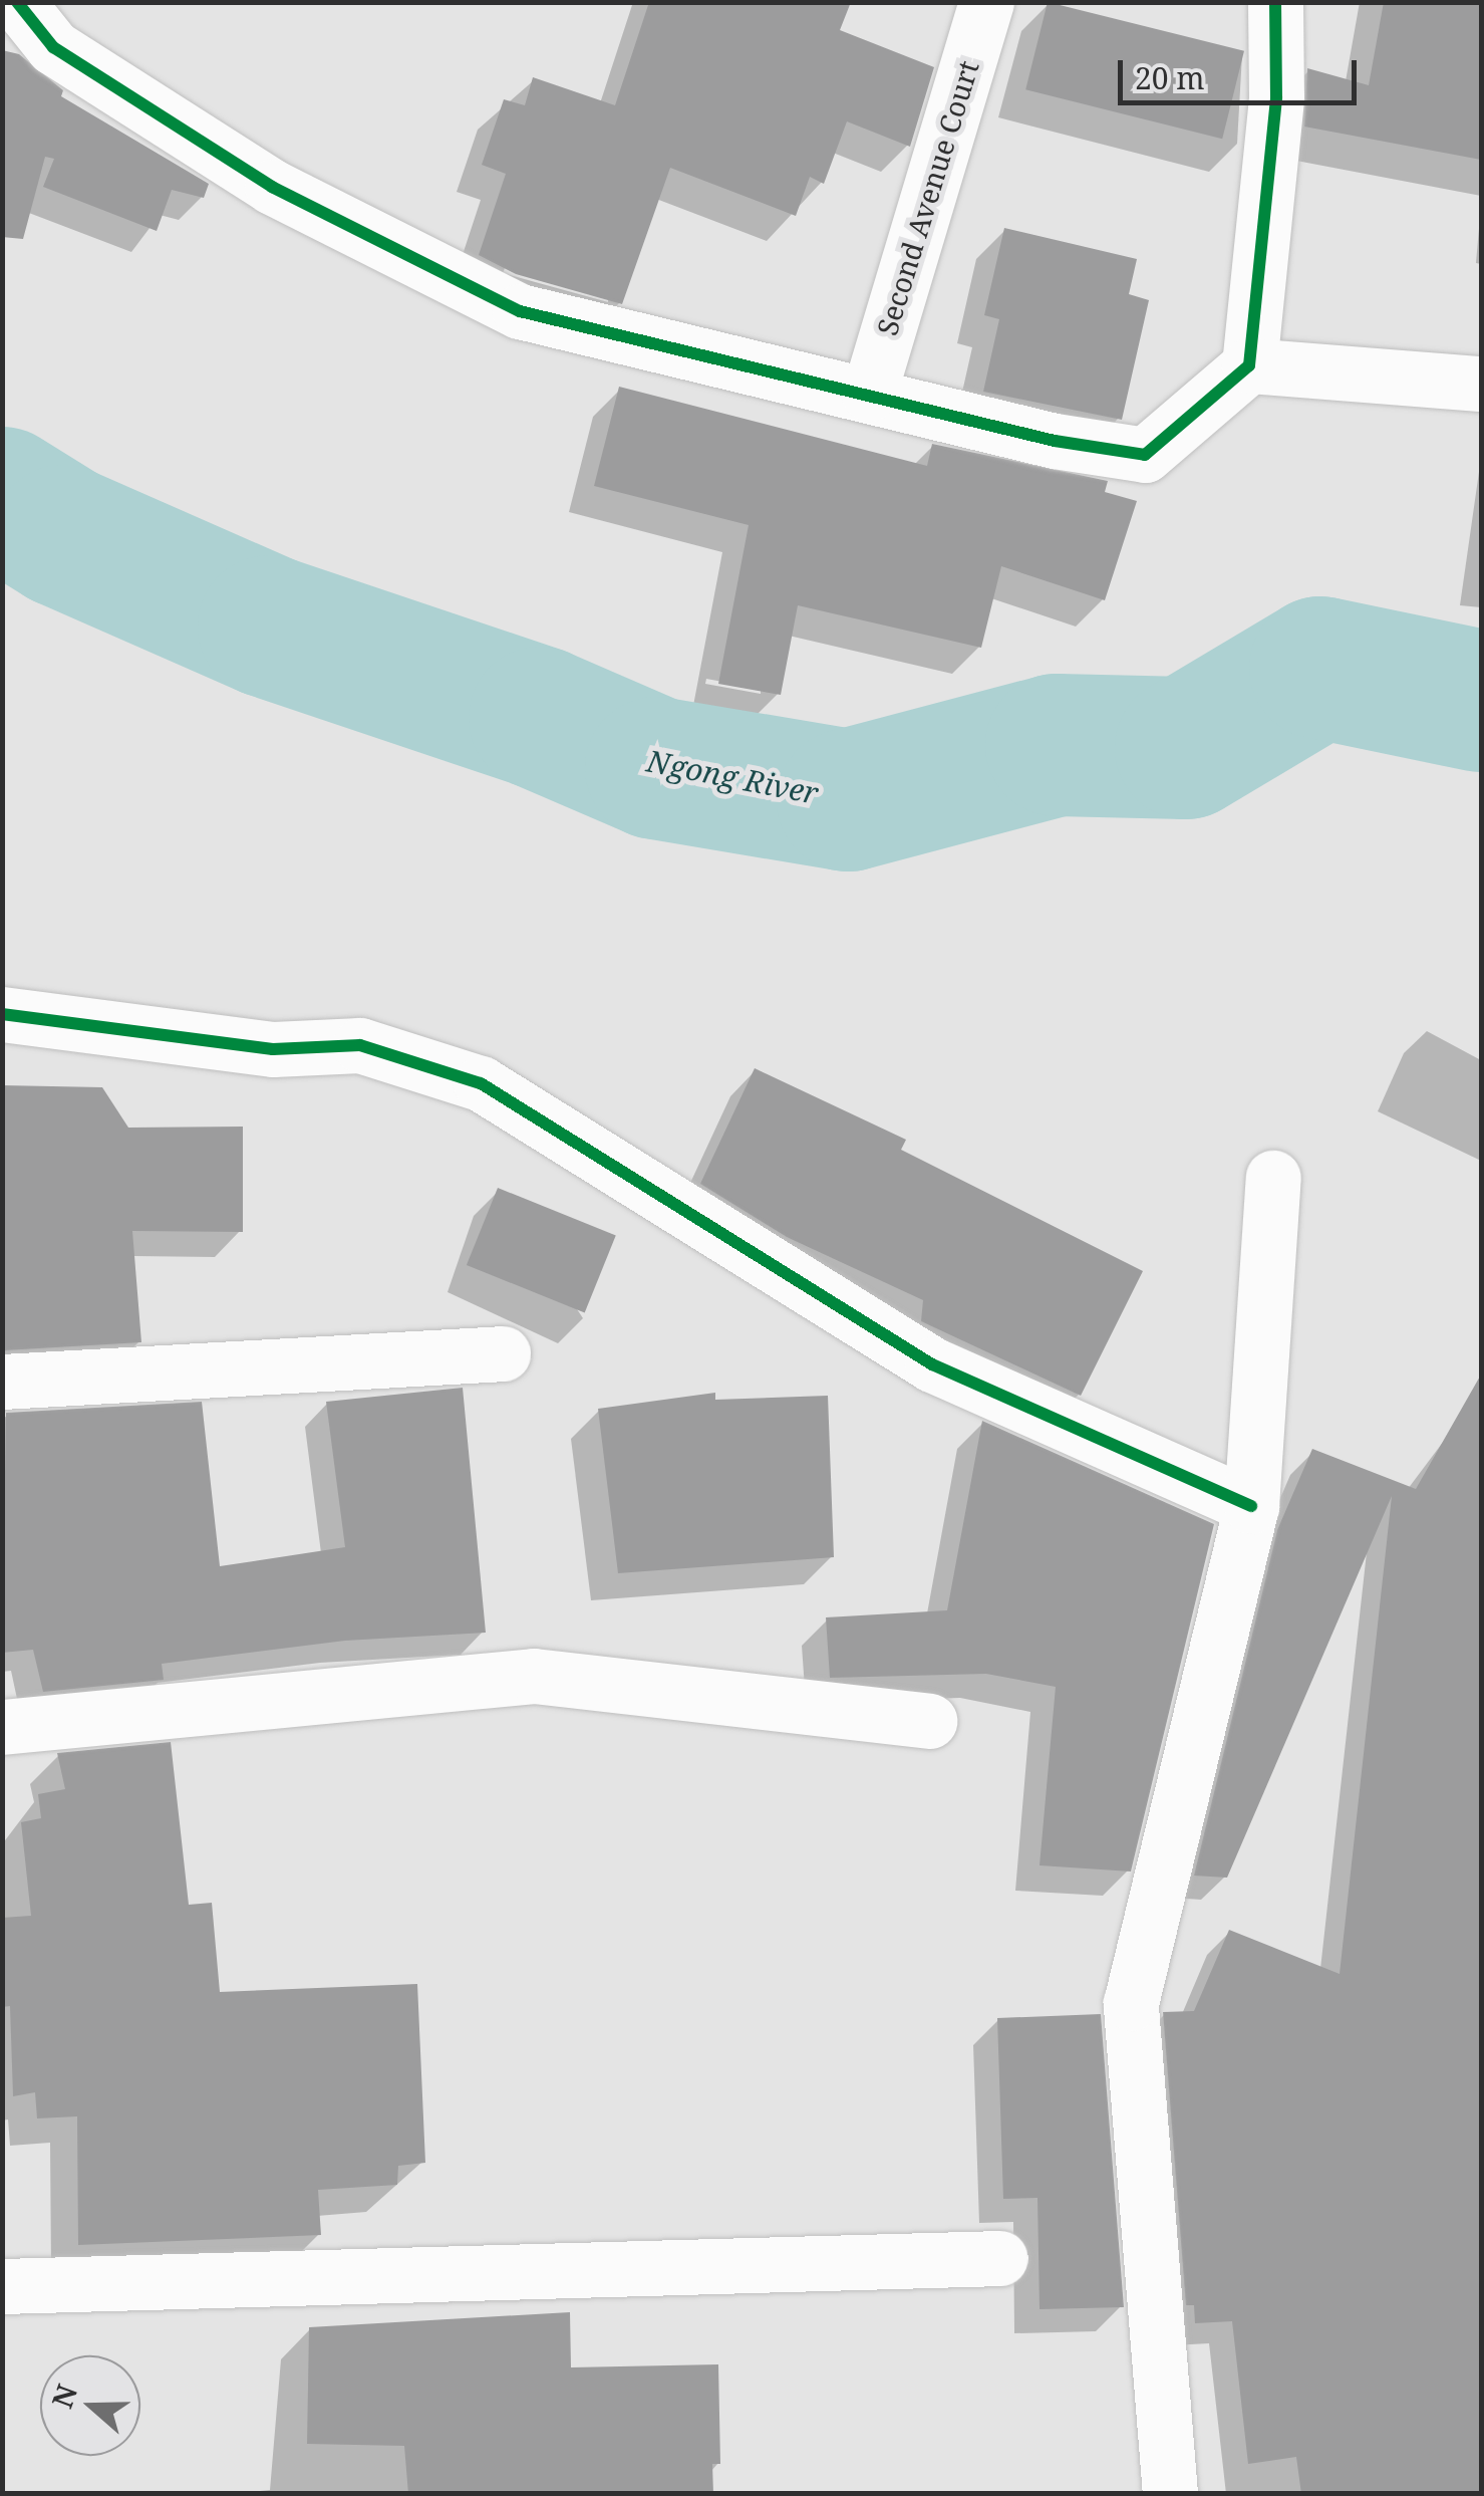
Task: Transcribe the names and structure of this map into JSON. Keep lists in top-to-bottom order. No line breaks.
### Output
{"streets":{"street":["Second Avenue Court"]},"water":["Ngong River"],"scale_bar":"20 m","north":"left"}
